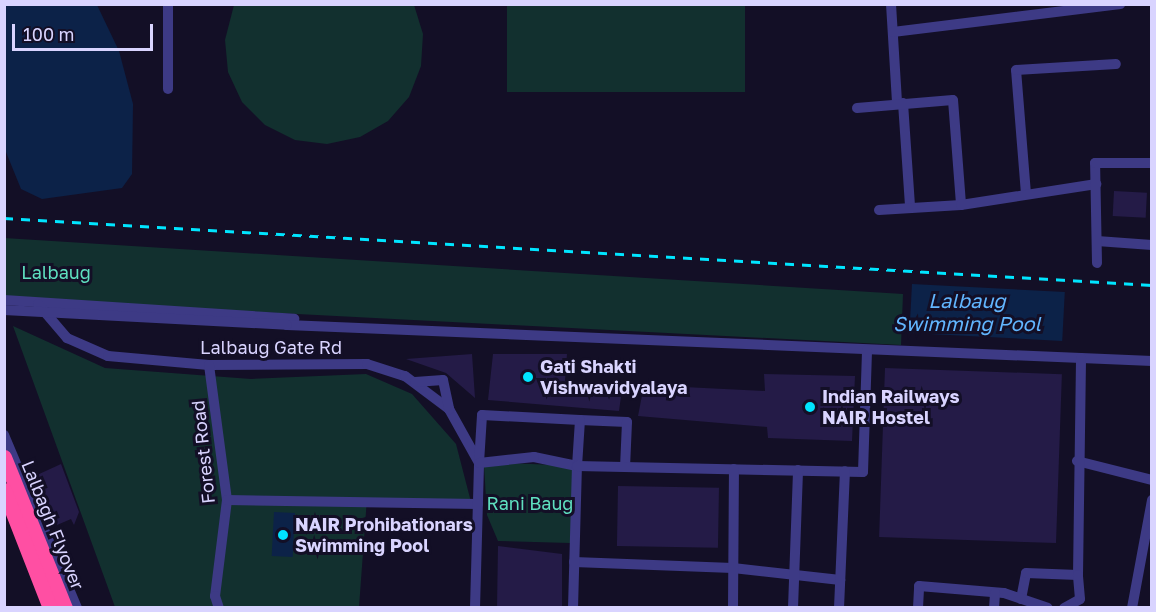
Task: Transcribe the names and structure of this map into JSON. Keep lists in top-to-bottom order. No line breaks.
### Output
{"streets":{"highway":["Lalbagh Flyover"],"street":["Lalbaug Gate Rd","Forest Road"]},"crossings":[["Lalbaug Gate Rd","Forest Road"]],"water":["Lalbaug Swimming Pool"],"parks":["Lalbaug","Rani Baug"],"places":["Gati Shakti Vishwavidyalaya","Indian Railways NAIR Hostel","NAIR Prohibationars Swimming Pool"],"scale_bar":"100 m"}
